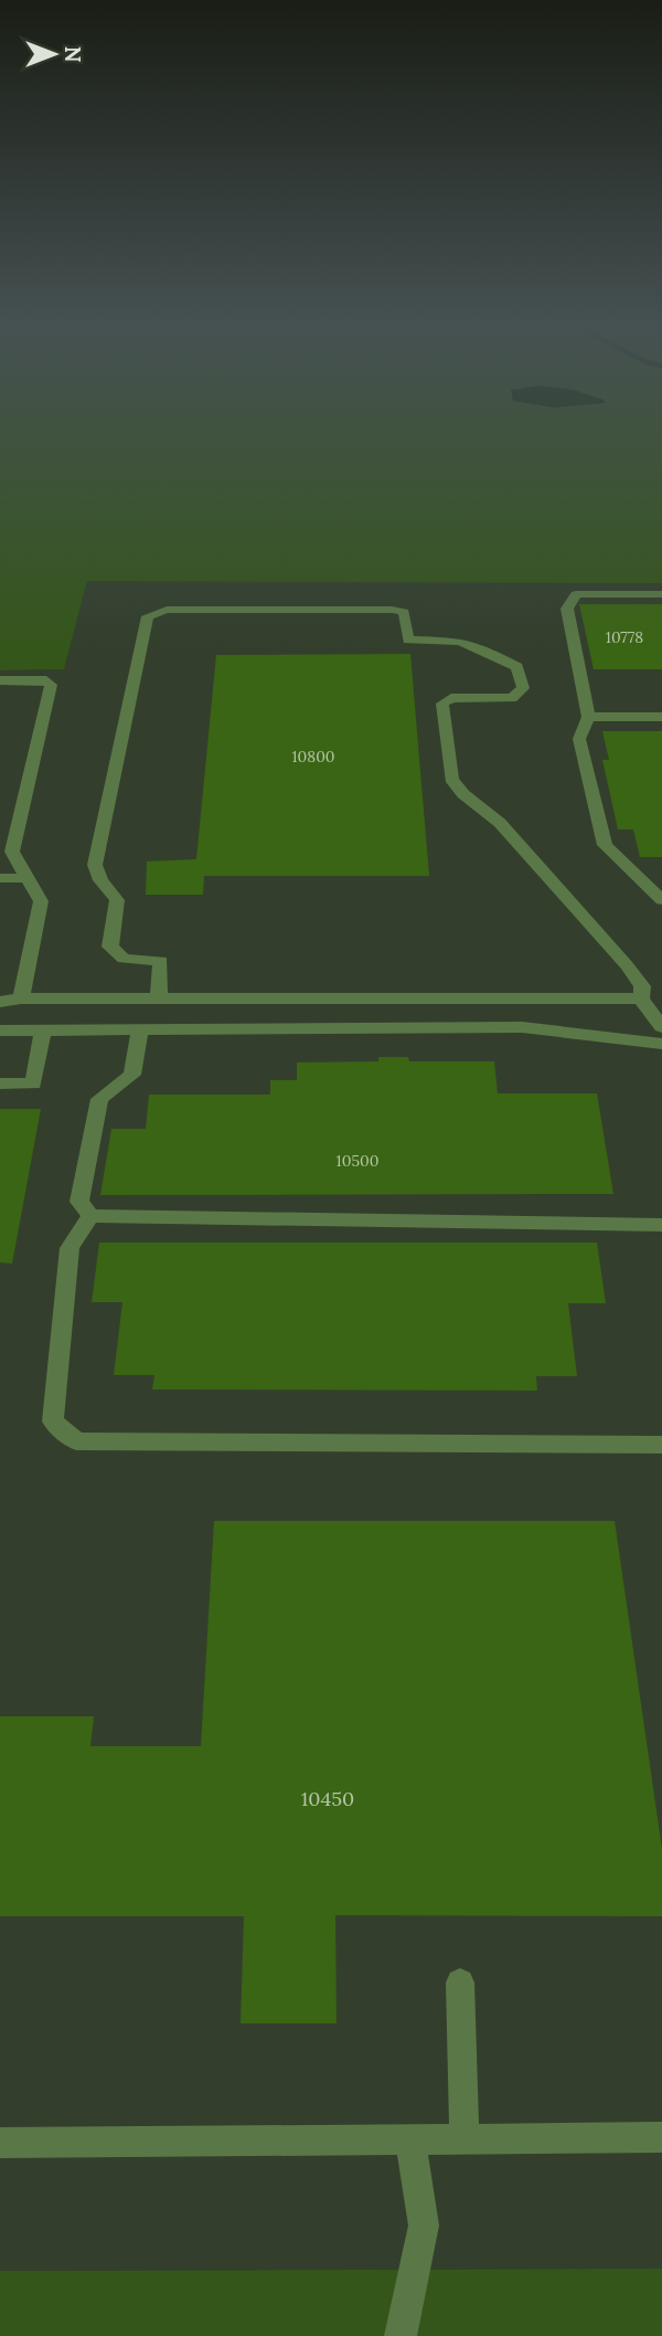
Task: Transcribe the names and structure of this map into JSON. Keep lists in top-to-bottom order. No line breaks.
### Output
{"house_numbers":["10778","10800","10500","10450"],"north":"right"}
